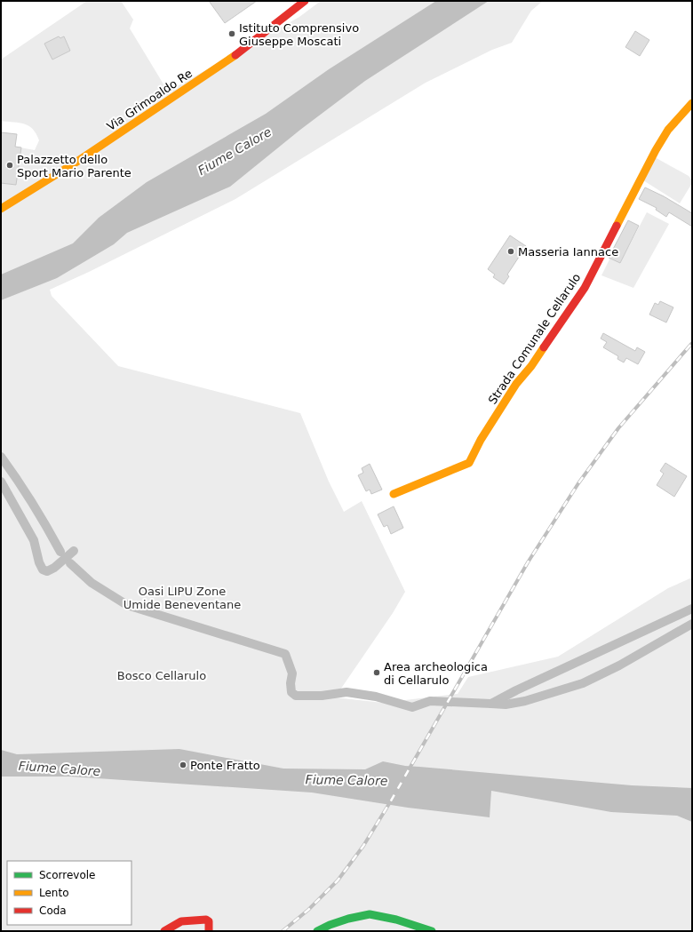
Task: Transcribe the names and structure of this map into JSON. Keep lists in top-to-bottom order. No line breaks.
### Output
{"streets":{"street":["Via Grimoaldo Re","Strada Comunale Cellarulo"]},"water":["Fiume Calore"],"parks":["Oasi LIPU Zone Umide Beneventane","Bosco Cellarulo"],"places":["Istituto Comprensivo Giuseppe Moscati","Palazzetto dello Sport Mario Parente","Masseria Iannace","Area archeologica di Cellarulo","Ponte Fratto"],"legend":["Scorrevole","Lento","Coda"]}
